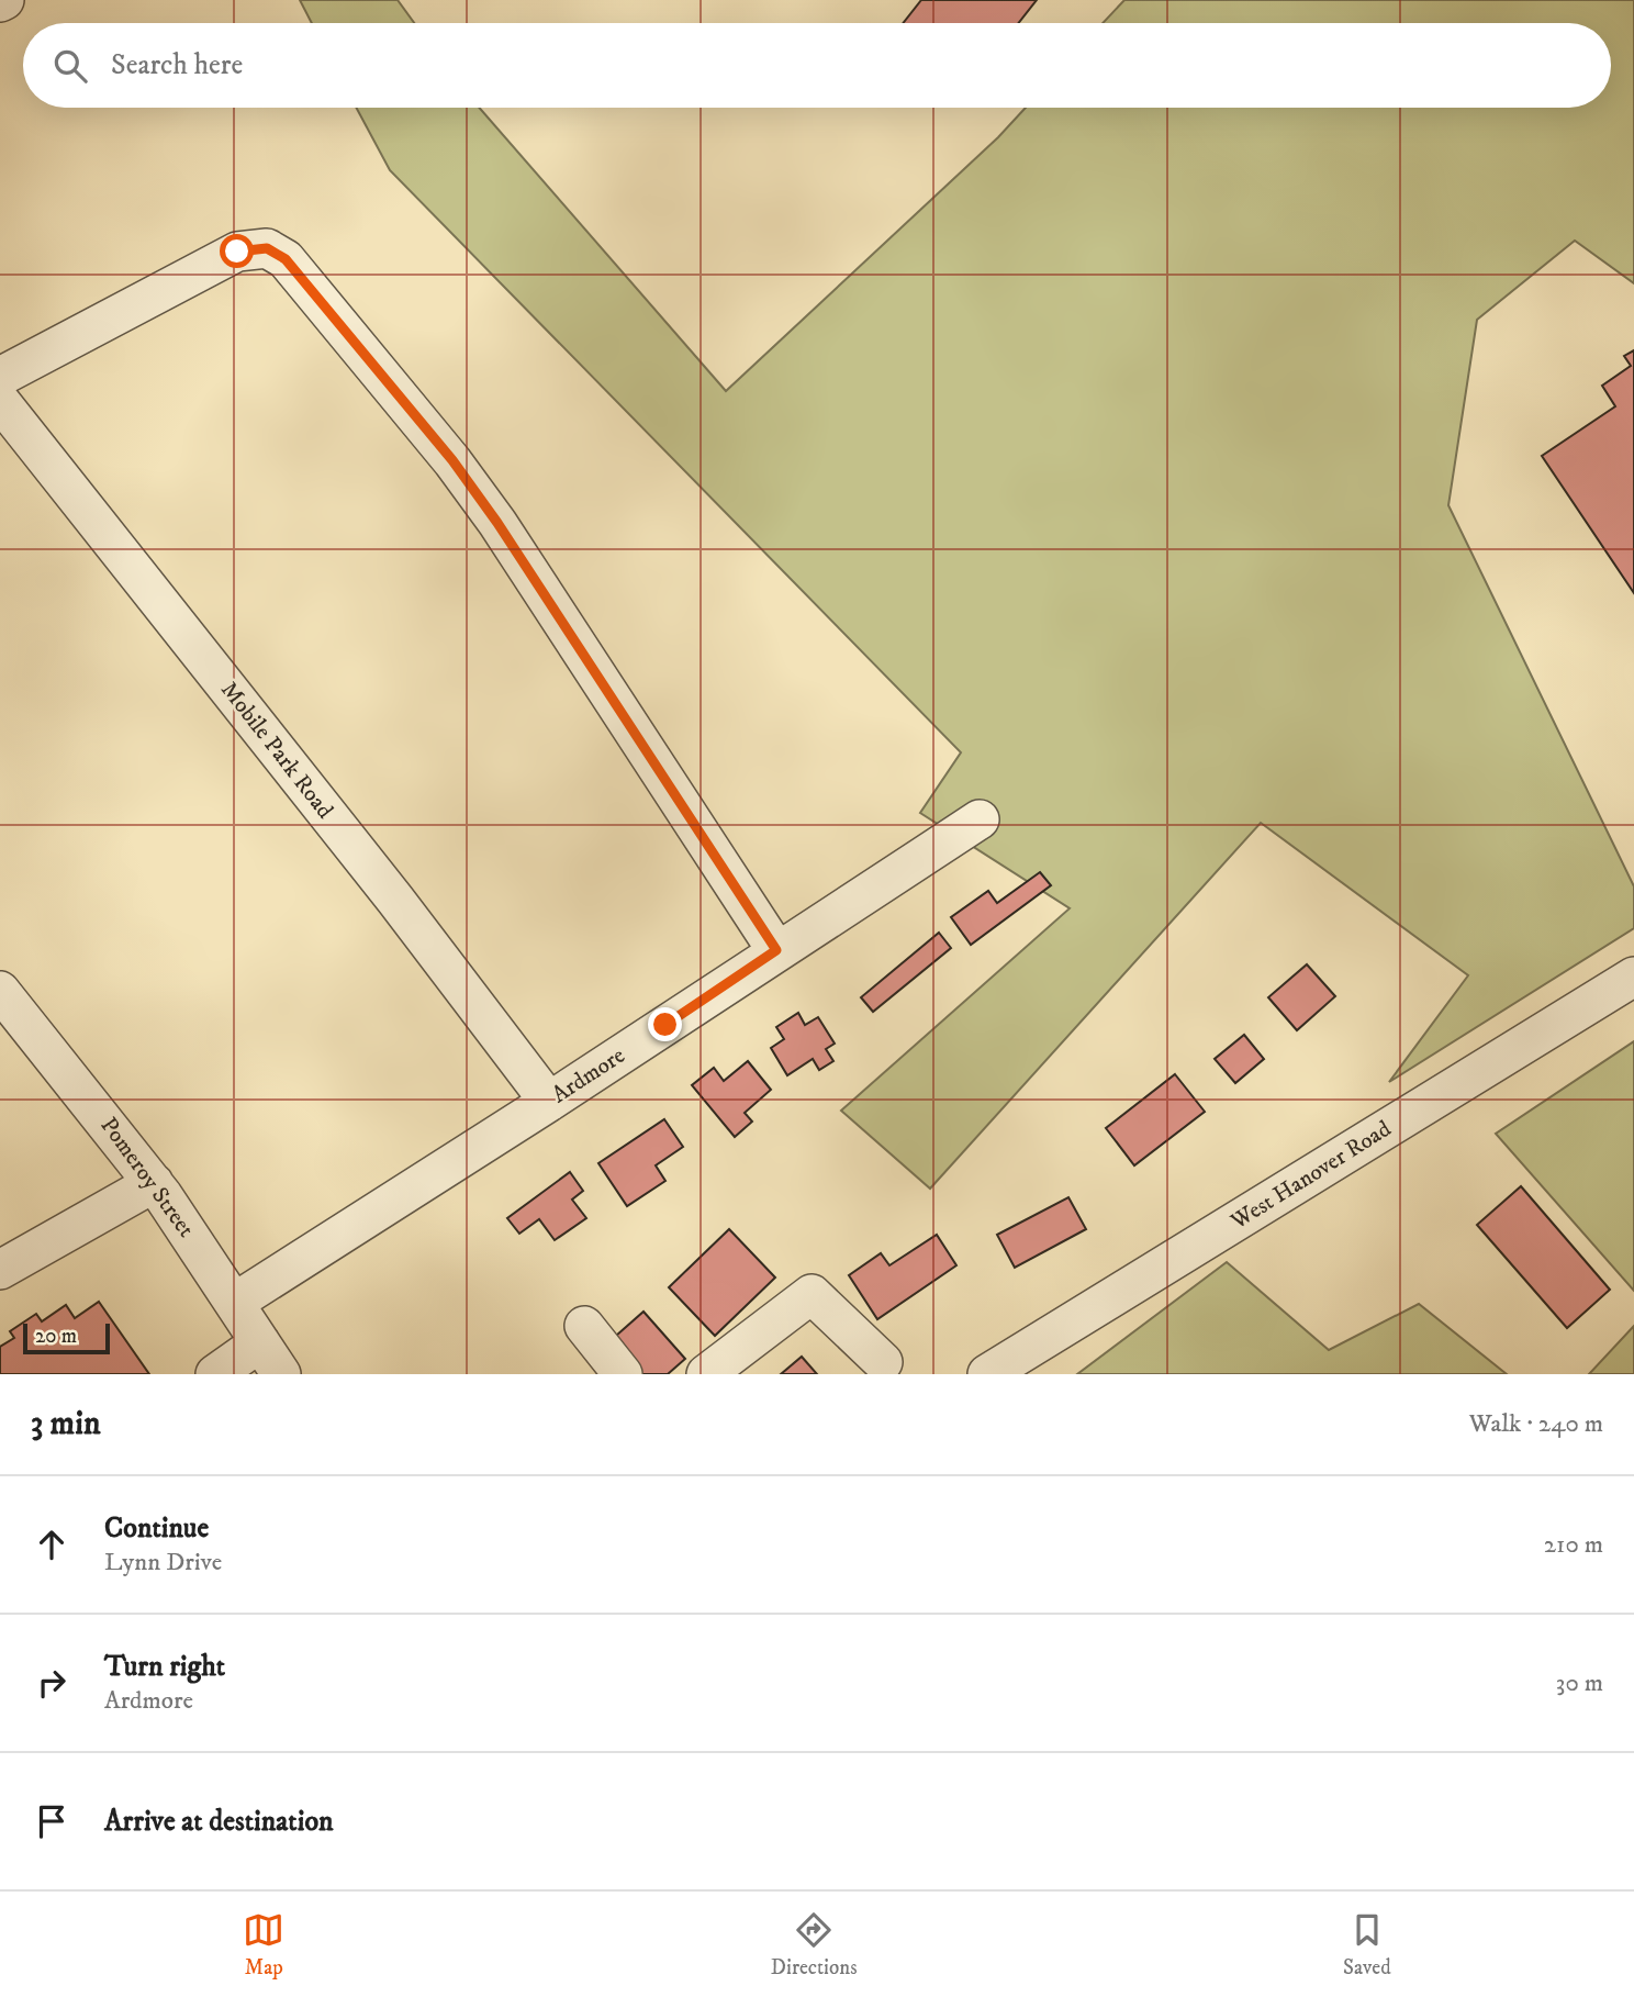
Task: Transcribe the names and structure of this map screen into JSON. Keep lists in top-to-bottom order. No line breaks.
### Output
{"streets":{"street":["Mobile Park Road","Ardmore","West Hanover Road","Pomeroy Street"]},"crossings":[["Mobile Park Road","Ardmore"],["Ardmore","Pomeroy Street"]],"scale_bar":"20 m","page":{"search":"Search here","scale":"20 m","heading":["3 min","Walk · 240 m"],"list":[["Continue","Lynn Drive","210 m"],["Turn right","Ardmore","30 m"],"Arrive at destination"],"nav":["Map","Directions","Saved"]}}
